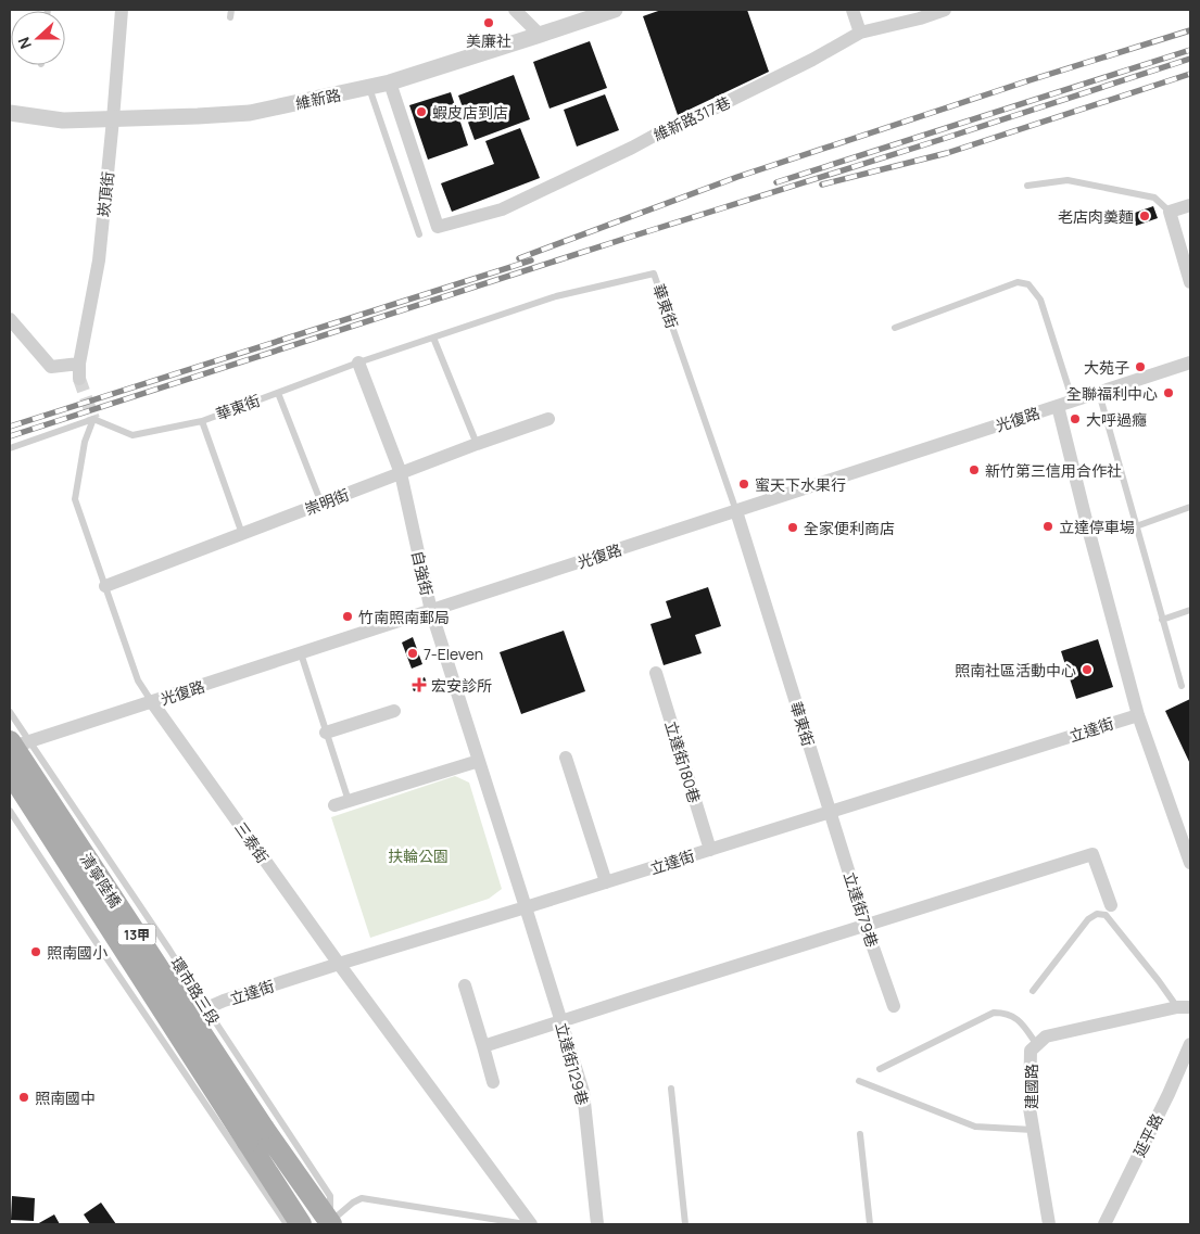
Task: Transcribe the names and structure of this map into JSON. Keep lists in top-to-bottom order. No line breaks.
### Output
{"streets":{"main road":["清寧陸橋","13甲"],"street":["維新路","維新路317巷","崁頂街","華東街","光復路","崇明街","自強街","立達街","立達街180巷","三泰街","立達街79巷","立達街129巷","建國路","延平路"],"lane":["環市路三段"]},"crossings":[["維新路","維新路317巷"],["維新路","崁頂街"],["華東街","光復路"],["華東街","自強街"],["華東街","立達街"],["華東街","三泰街"],["華東街","立達街79巷"],["光復路","自強街"],["光復路","三泰街"],["光復路","清寧陸橋"],["光復路","環市路三段"],["崇明街","自強街"],["崇明街","三泰街"],["自強街","立達街"],["自強街","立達街129巷"],["立達街","立達街180巷"],["立達街","三泰街"],["立達街","立達街79巷"],["立達街","環市路三段"],["立達街","立達街129巷"],["清寧陸橋","13甲"],["清寧陸橋","環市路三段"],["13甲","環市路三段"]],"parks":["扶輪公園"],"places":{"other":["美廉社","蝦皮店到店","老店肉羮麵","大苑子","全聯福利中心","大呼過癮","新竹第三信用合作社","蜜天下水果行","立達停車場","全家便利商店","竹南照南郵局","7-Eleven","照南社區活動中心","照南國小","照南國中"],"health":["宏安診所"]},"north":"left"}
